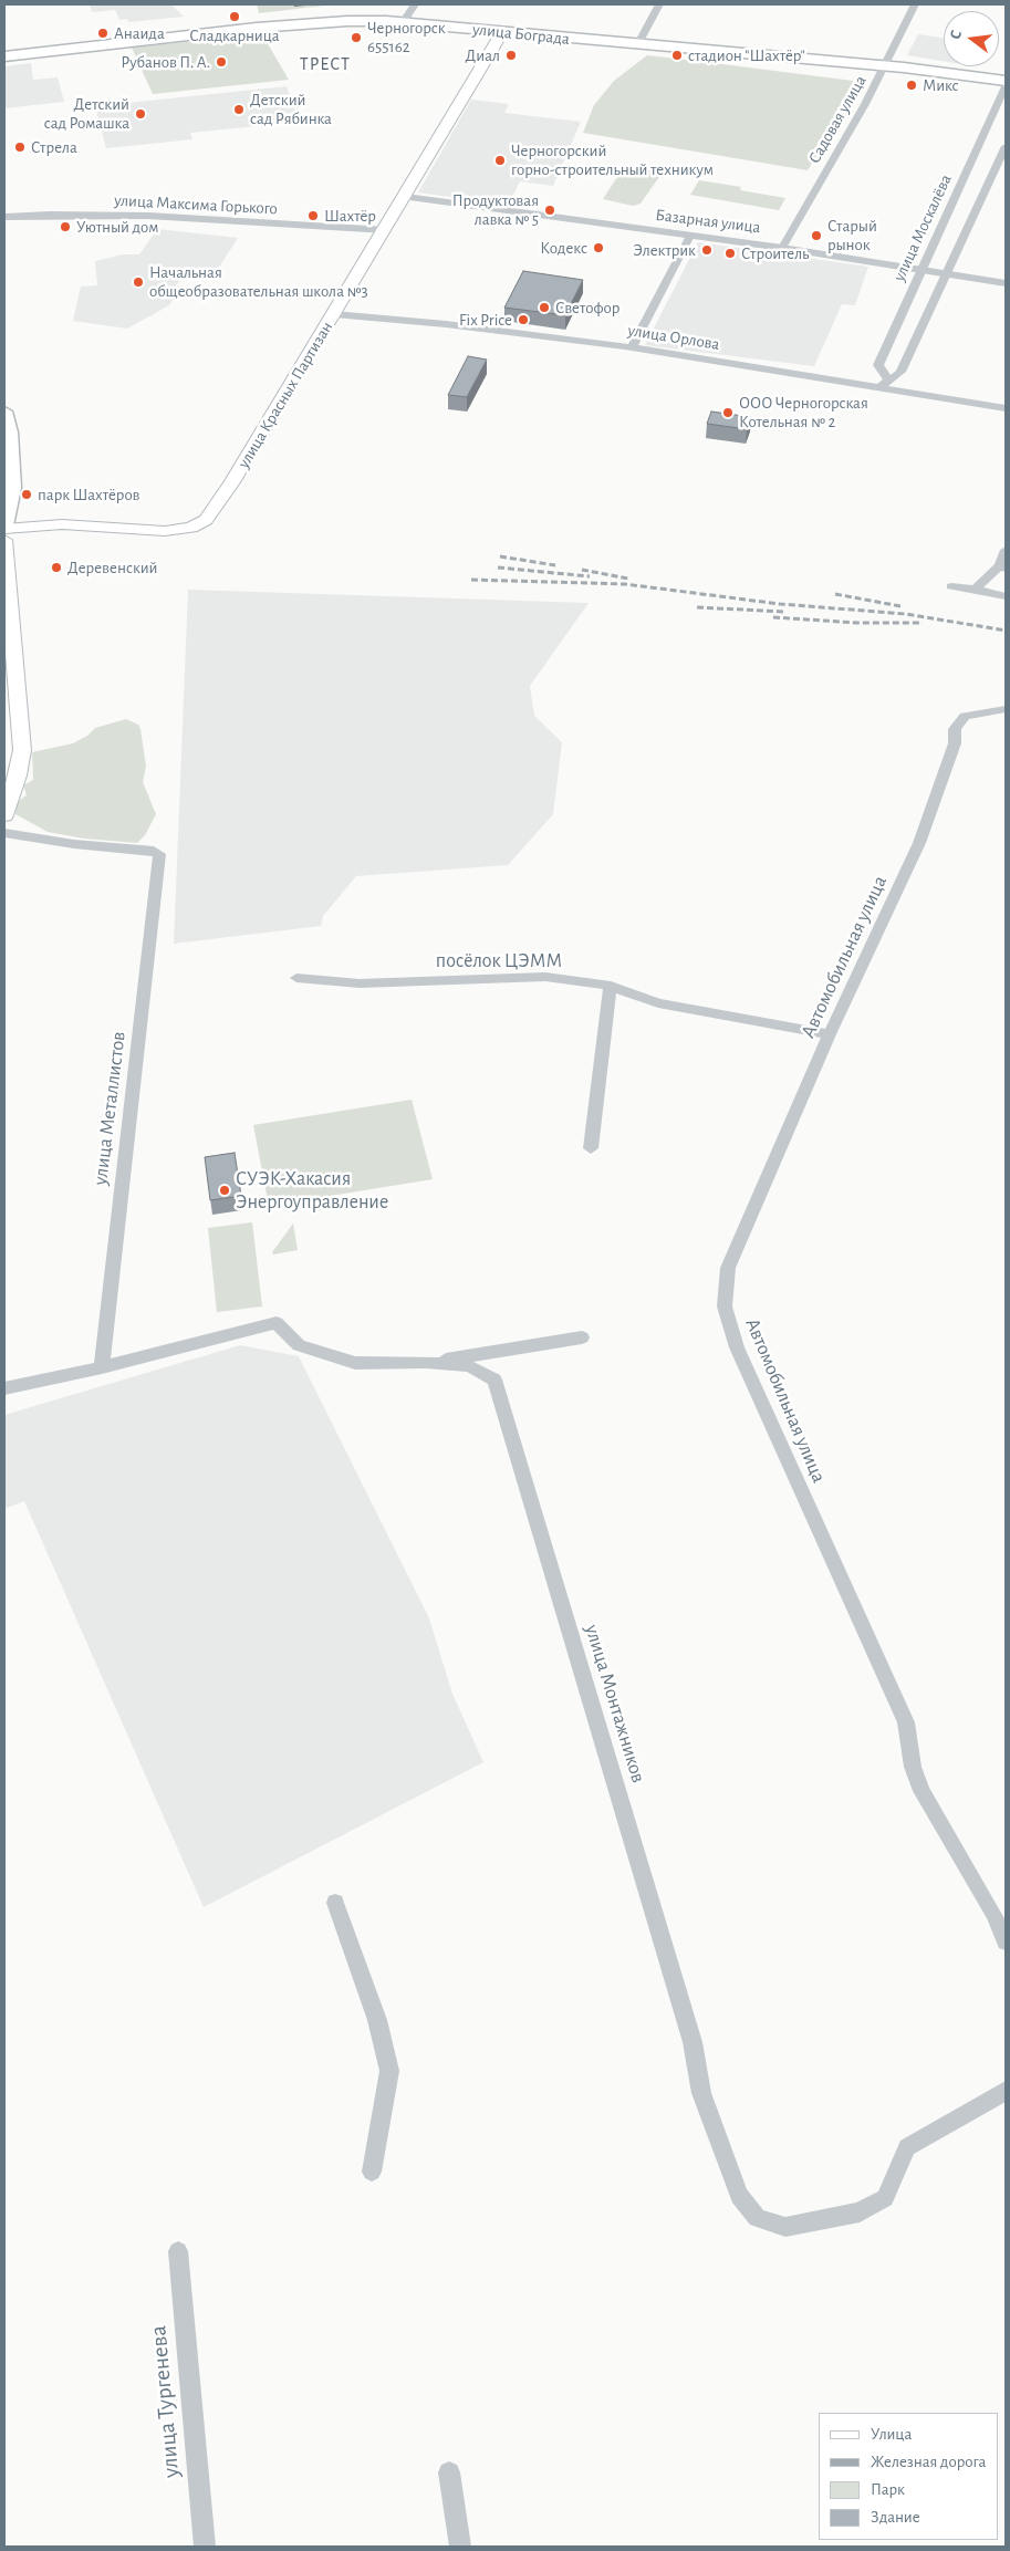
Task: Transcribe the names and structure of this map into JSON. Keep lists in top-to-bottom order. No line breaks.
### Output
{"streets":{"main road":["улица Бограда","улица Красных Партизан"],"street":["Садовая улица","улица Максима Горького","Базарная улица","улица Москалёва","улица Орлова","Автомобильная улица","посёлок ЦЭММ","улица Металлистов","улица Монтажников","улица Тургенева"]},"crossings":[["улица Бограда","Садовая улица"],["улица Бограда","улица Красных Партизан"],["Садовая улица","Базарная улица"],["улица Максима Горького","улица Красных Партизан"],["Базарная улица","улица Москалёва"],["Базарная улица","улица Красных Партизан"],["улица Орлова","улица Красных Партизан"],["Автомобильная улица","посёлок ЦЭММ"]],"districts":["ТРЕСТ"],"places":["Сладкарница","Анаида","Черногорск 655162","Диал","стадион \"Шахтёр\"","Рубанов П. А.","Микс","Детский сад Рябинка","Детский сад Ромашка","Стрела","Черногорский горно-строительный техникум","Продуктовая лавка № 5","Шахтёр","Уютный дом","Старый рынок","Кодекс","Электрик","Строитель","Начальная общеобразовательная школа №3","Светофор","Fix Price","ООО Черногорская Котельная № 2","парк Шахтёров","Деревенский","СУЭК-Хакасия Энергоуправление"],"legend":["Улица","Железная дорога","Парк","Здание"],"north":"left"}
